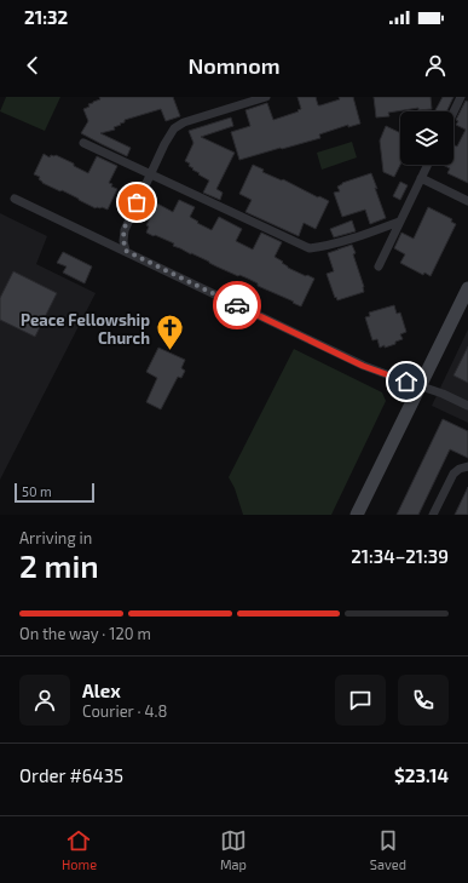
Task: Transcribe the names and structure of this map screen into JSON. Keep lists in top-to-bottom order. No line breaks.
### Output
{"places":{"church":["Peace Fellowship Church"]},"scale_bar":"50 m","page":{"status":"21:32","header":"Nomnom","scale":"50 m","heading":["2 min","Arriving in","21:34–21:39"],"panel":["Alex","Courier · 4.8","Order #6435","$23.14"],"bar":"On the way · 120 m","tabs":["Home","Map","Saved"]}}
